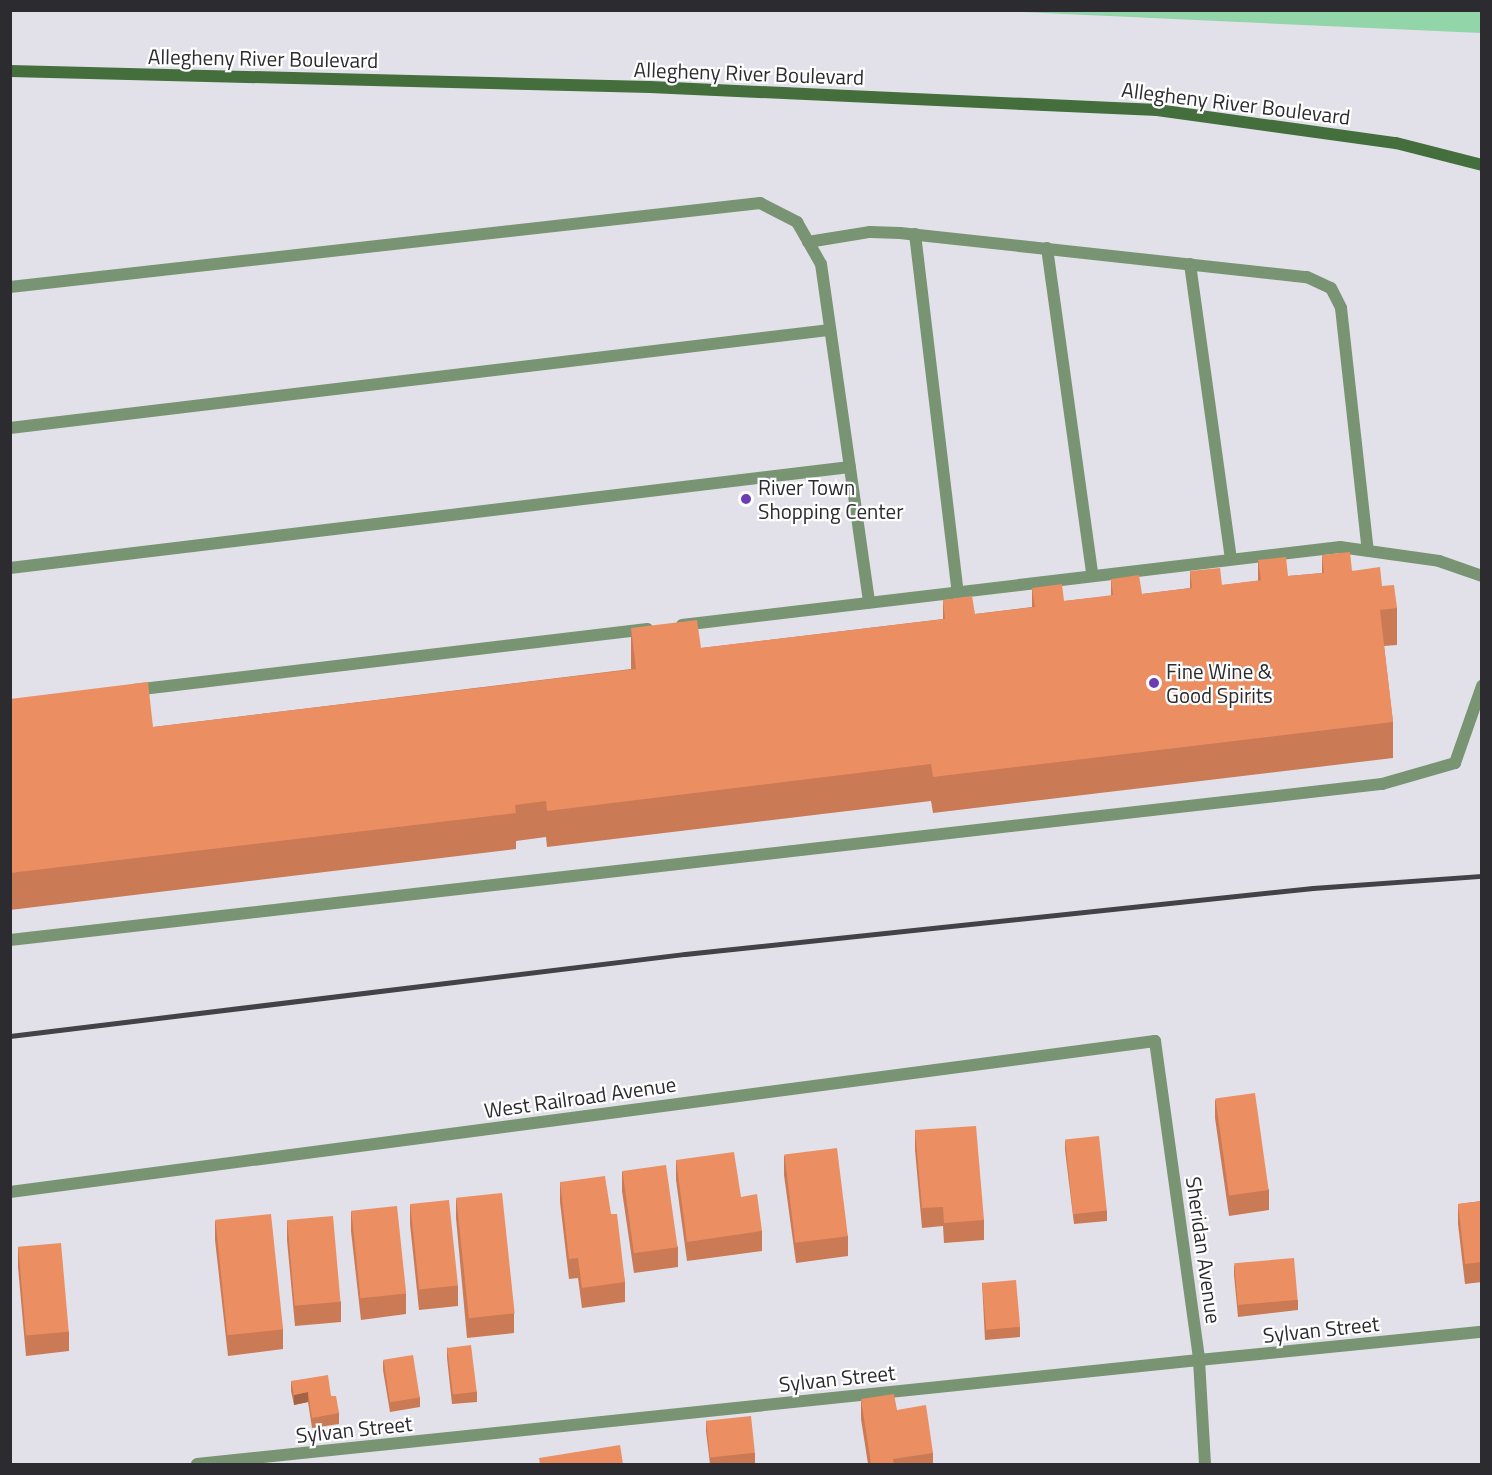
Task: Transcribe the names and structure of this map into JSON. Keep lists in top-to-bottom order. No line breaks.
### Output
{"streets":{"main road":["Allegheny River Boulevard"],"street":["West Railroad Avenue","Sheridan Avenue","Sylvan Street"]},"crossings":[["West Railroad Avenue","Sheridan Avenue"],["Sheridan Avenue","Sylvan Street"]],"places":["River Town Shopping Center","Fine Wine & Good Spirits"]}
